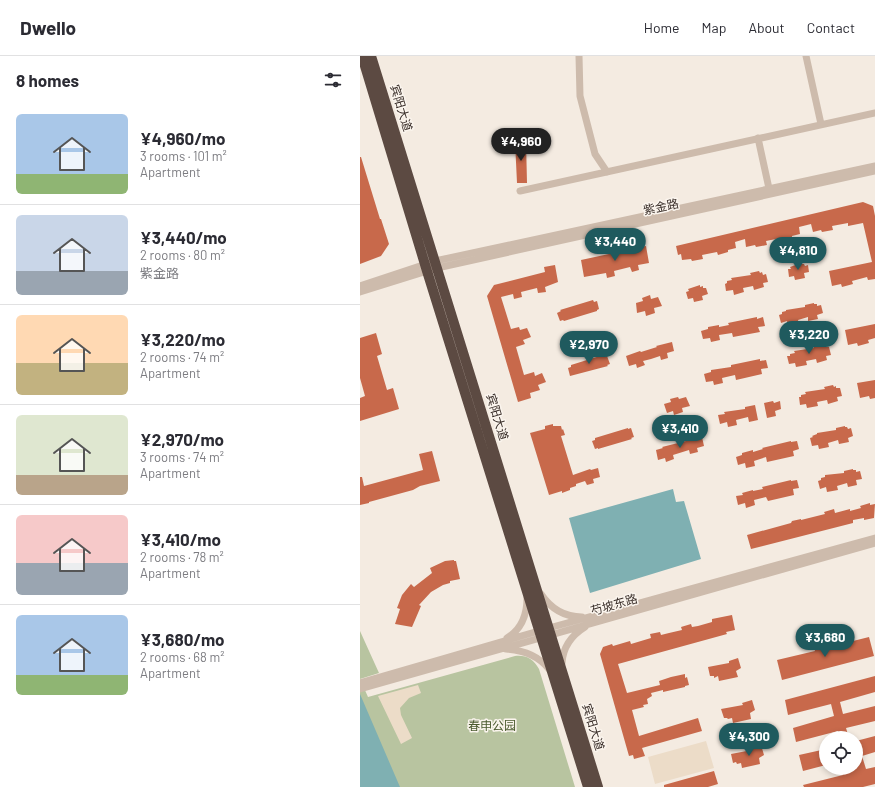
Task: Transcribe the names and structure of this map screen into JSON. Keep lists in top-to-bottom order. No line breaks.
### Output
{"streets":{"highway":["宾阳大道"],"street":["紫金路","芍坡东路"]},"crossings":[["宾阳大道","紫金路"],["宾阳大道","芍坡东路"]],"parks":["春申公园"],"page":{"header":"Dwello","nav":["Home","Map","About","Contact"],"heading":"8 homes","list":[{"name":"¥4,960/mo","note":"3 rooms · 101 m² · Apartment"},{"name":"¥3,440/mo","note":"2 rooms · 80 m² · 紫金路"},{"name":"¥3,220/mo","note":"2 rooms · 74 m² · Apartment"},{"name":"¥2,970/mo","note":"3 rooms · 74 m² · Apartment"},{"name":"¥3,410/mo","note":"2 rooms · 78 m² · Apartment"},{"name":"¥3,680/mo","note":"2 rooms · 68 m² · Apartment"}],"price":["¥4,960","¥3,440","¥4,810","¥3,220","¥2,970","¥3,410","¥3,680","¥4,300"]}}
